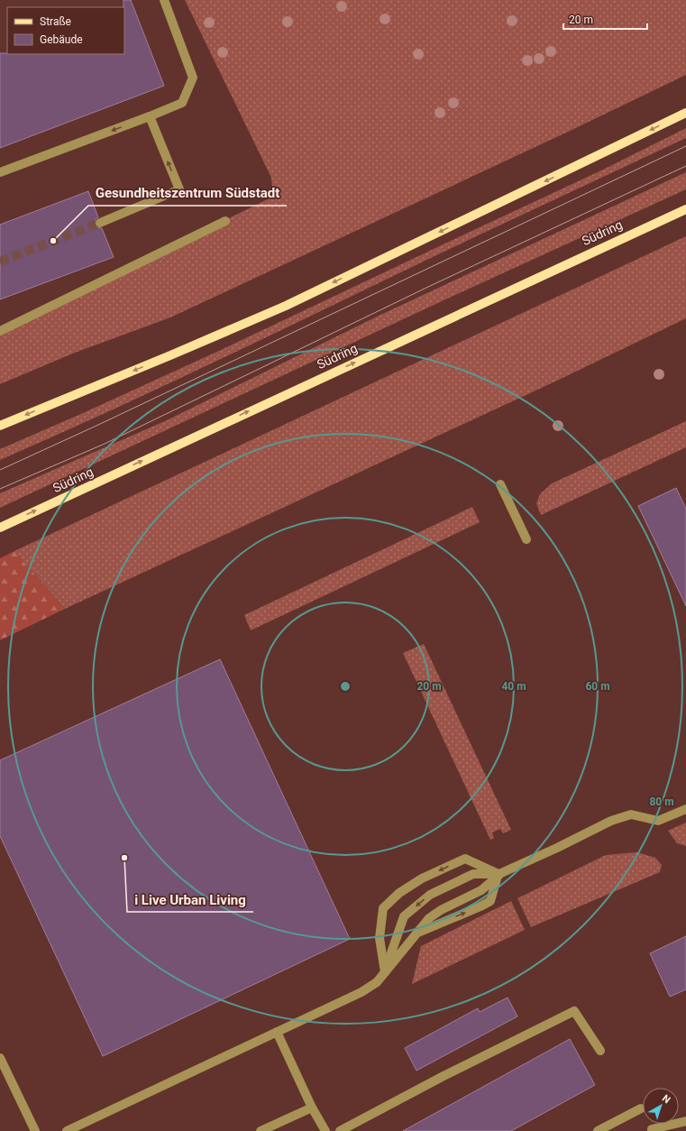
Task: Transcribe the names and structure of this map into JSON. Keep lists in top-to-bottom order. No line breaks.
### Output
{"streets":{"main road":["Südring"]},"one_way":["Südring"],"places":["Gesundheitszentrum Südstadt","i Live Urban Living"],"legend":["Straße","Gebäude"],"scale_bar":"20 m","north":"top right","rings":["20 m","40 m","60 m","80 m"]}
